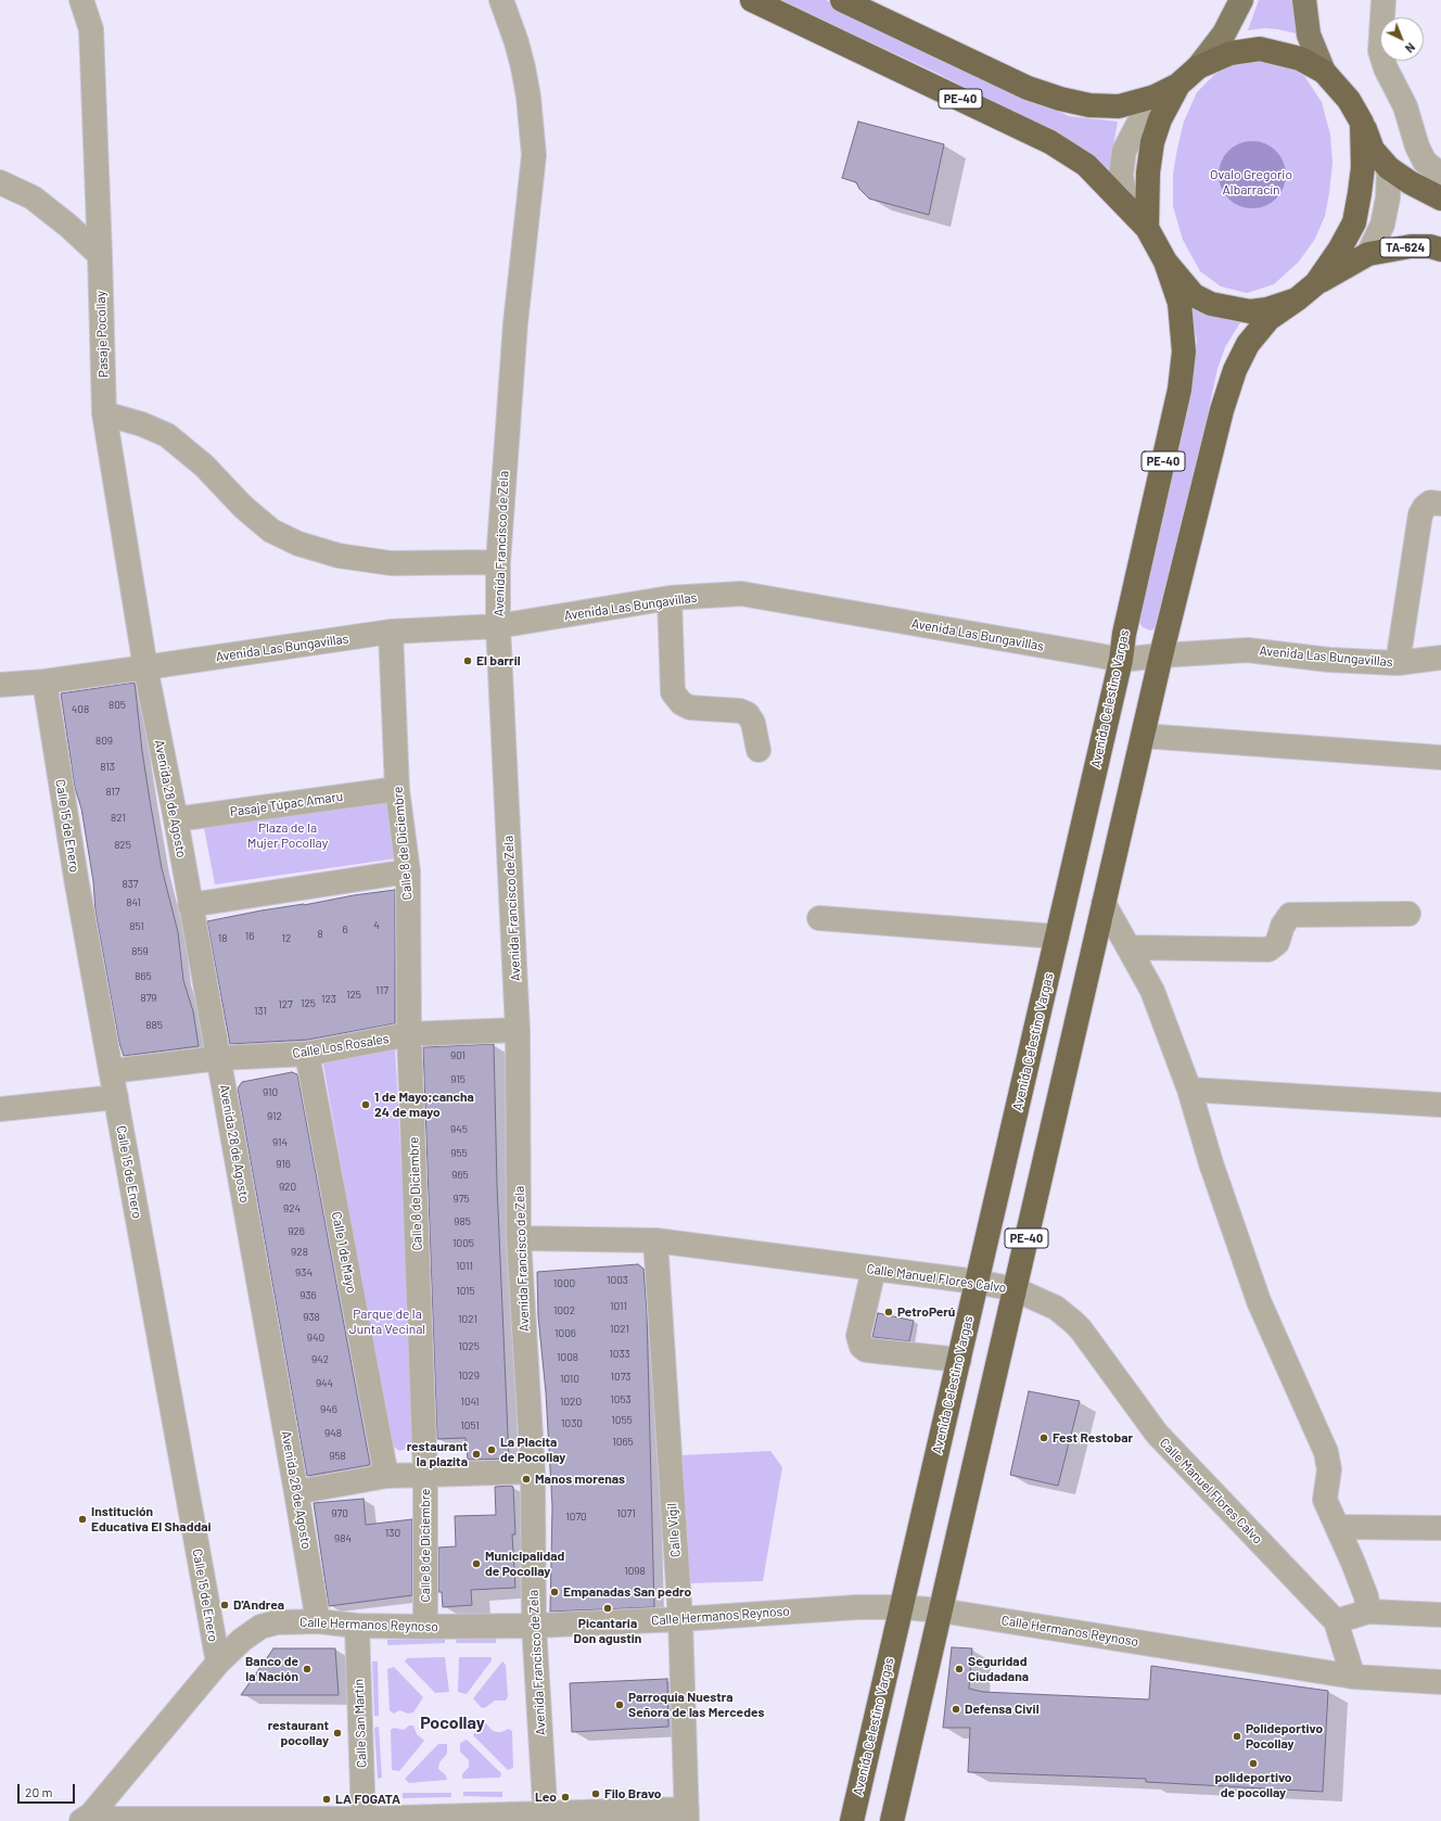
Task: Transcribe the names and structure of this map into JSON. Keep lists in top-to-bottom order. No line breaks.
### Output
{"streets":{"highway":["PE-40","TA-624","Avenida Celestino Vargas"],"street":["Pasaje Pocollay","Avenida Francisco de Zela","Avenida Las Bungavillas","Avenida 28 de Agosto","Pasaje Túpac Amaru","Calle 15 de Enero","Calle 8 de Diciembre","Calle Los Rosales","Calle 1 de Mayo","Calle Manuel Flores Calvo","Calle Vigil","Calle Hermanos Reynoso","Calle San Martín"]},"crossings":[["PE-40","Avenida Las Bungavillas"],["PE-40","Calle Manuel Flores Calvo"],["PE-40","Calle Hermanos Reynoso"],["Pasaje Pocollay","Avenida Las Bungavillas"],["Pasaje Pocollay","Avenida 28 de Agosto"],["Avenida Francisco de Zela","Avenida Las Bungavillas"],["Avenida Francisco de Zela","Calle Los Rosales"],["Avenida Francisco de Zela","Calle Manuel Flores Calvo"],["Avenida Francisco de Zela","Calle Hermanos Reynoso"],["Avenida Las Bungavillas","Avenida Celestino Vargas"],["Avenida Las Bungavillas","Avenida 28 de Agosto"],["Avenida Las Bungavillas","Calle 15 de Enero"],["Avenida Las Bungavillas","Calle 8 de Diciembre"],["Avenida Celestino Vargas","Calle Manuel Flores Calvo"],["Avenida Celestino Vargas","Calle Hermanos Reynoso"],["Avenida 28 de Agosto","Pasaje Túpac Amaru"],["Avenida 28 de Agosto","Calle Los Rosales"],["Avenida 28 de Agosto","Calle Hermanos Reynoso"],["Pasaje Túpac Amaru","Calle 8 de Diciembre"],["Calle 15 de Enero","Calle Los Rosales"],["Calle 15 de Enero","Calle Hermanos Reynoso"],["Calle 8 de Diciembre","Calle Los Rosales"],["Calle 8 de Diciembre","Calle Hermanos Reynoso"],["Calle Los Rosales","Calle 1 de Mayo"],["Calle Manuel Flores Calvo","Calle Vigil"],["Calle Manuel Flores Calvo","Calle Hermanos Reynoso"],["Calle Vigil","Calle Hermanos Reynoso"],["Calle Hermanos Reynoso","Calle San Martín"]],"districts":["Pocollay"],"parks":["Ovalo Gregorio Albarracín","Plaza de la Mujer Pocollay","Parque de la Junta Vecinal"],"places":["El barril","1 de Mayo;cancha 24 de mayo","PetroPerú","Fest Restobar","La Placita de Pocollay","restaurant la plazita","Manos morenas","Institución Educativa El Shaddai","Municipalidad de Pocollay","Empanadas San pedro","D'Andrea","Picantaria Don agustin","Banco de la Nación","Seguridad Ciudadana","Parroquia Nuestra Señora de las Mercedes","Defensa Civil","restaurant pocollay","Polideportivo Pocollay","polideportivo de pocollay","Filo Bravo","Leo","LA FOGATA"],"house_numbers":["805","408","809","813","817","821","825","837","841","4","851","6","8","16","18","12","859","865","117","125","879","123","125","127","131","885","901","915","910","912","945","914","955","916","965","920","975","924","985","926","1005","928","1011","934","1003","1000","1015","936","1011","1002","938","1021","1021","1006","940","1025","1033","1008","942","1029","1073","1010","944","1053","1041","1020","946","1055","1030","1051","948","1065","958","970","1071","1070","130","984","1098"],"scale_bar":"20 m","north":"bottom right"}
